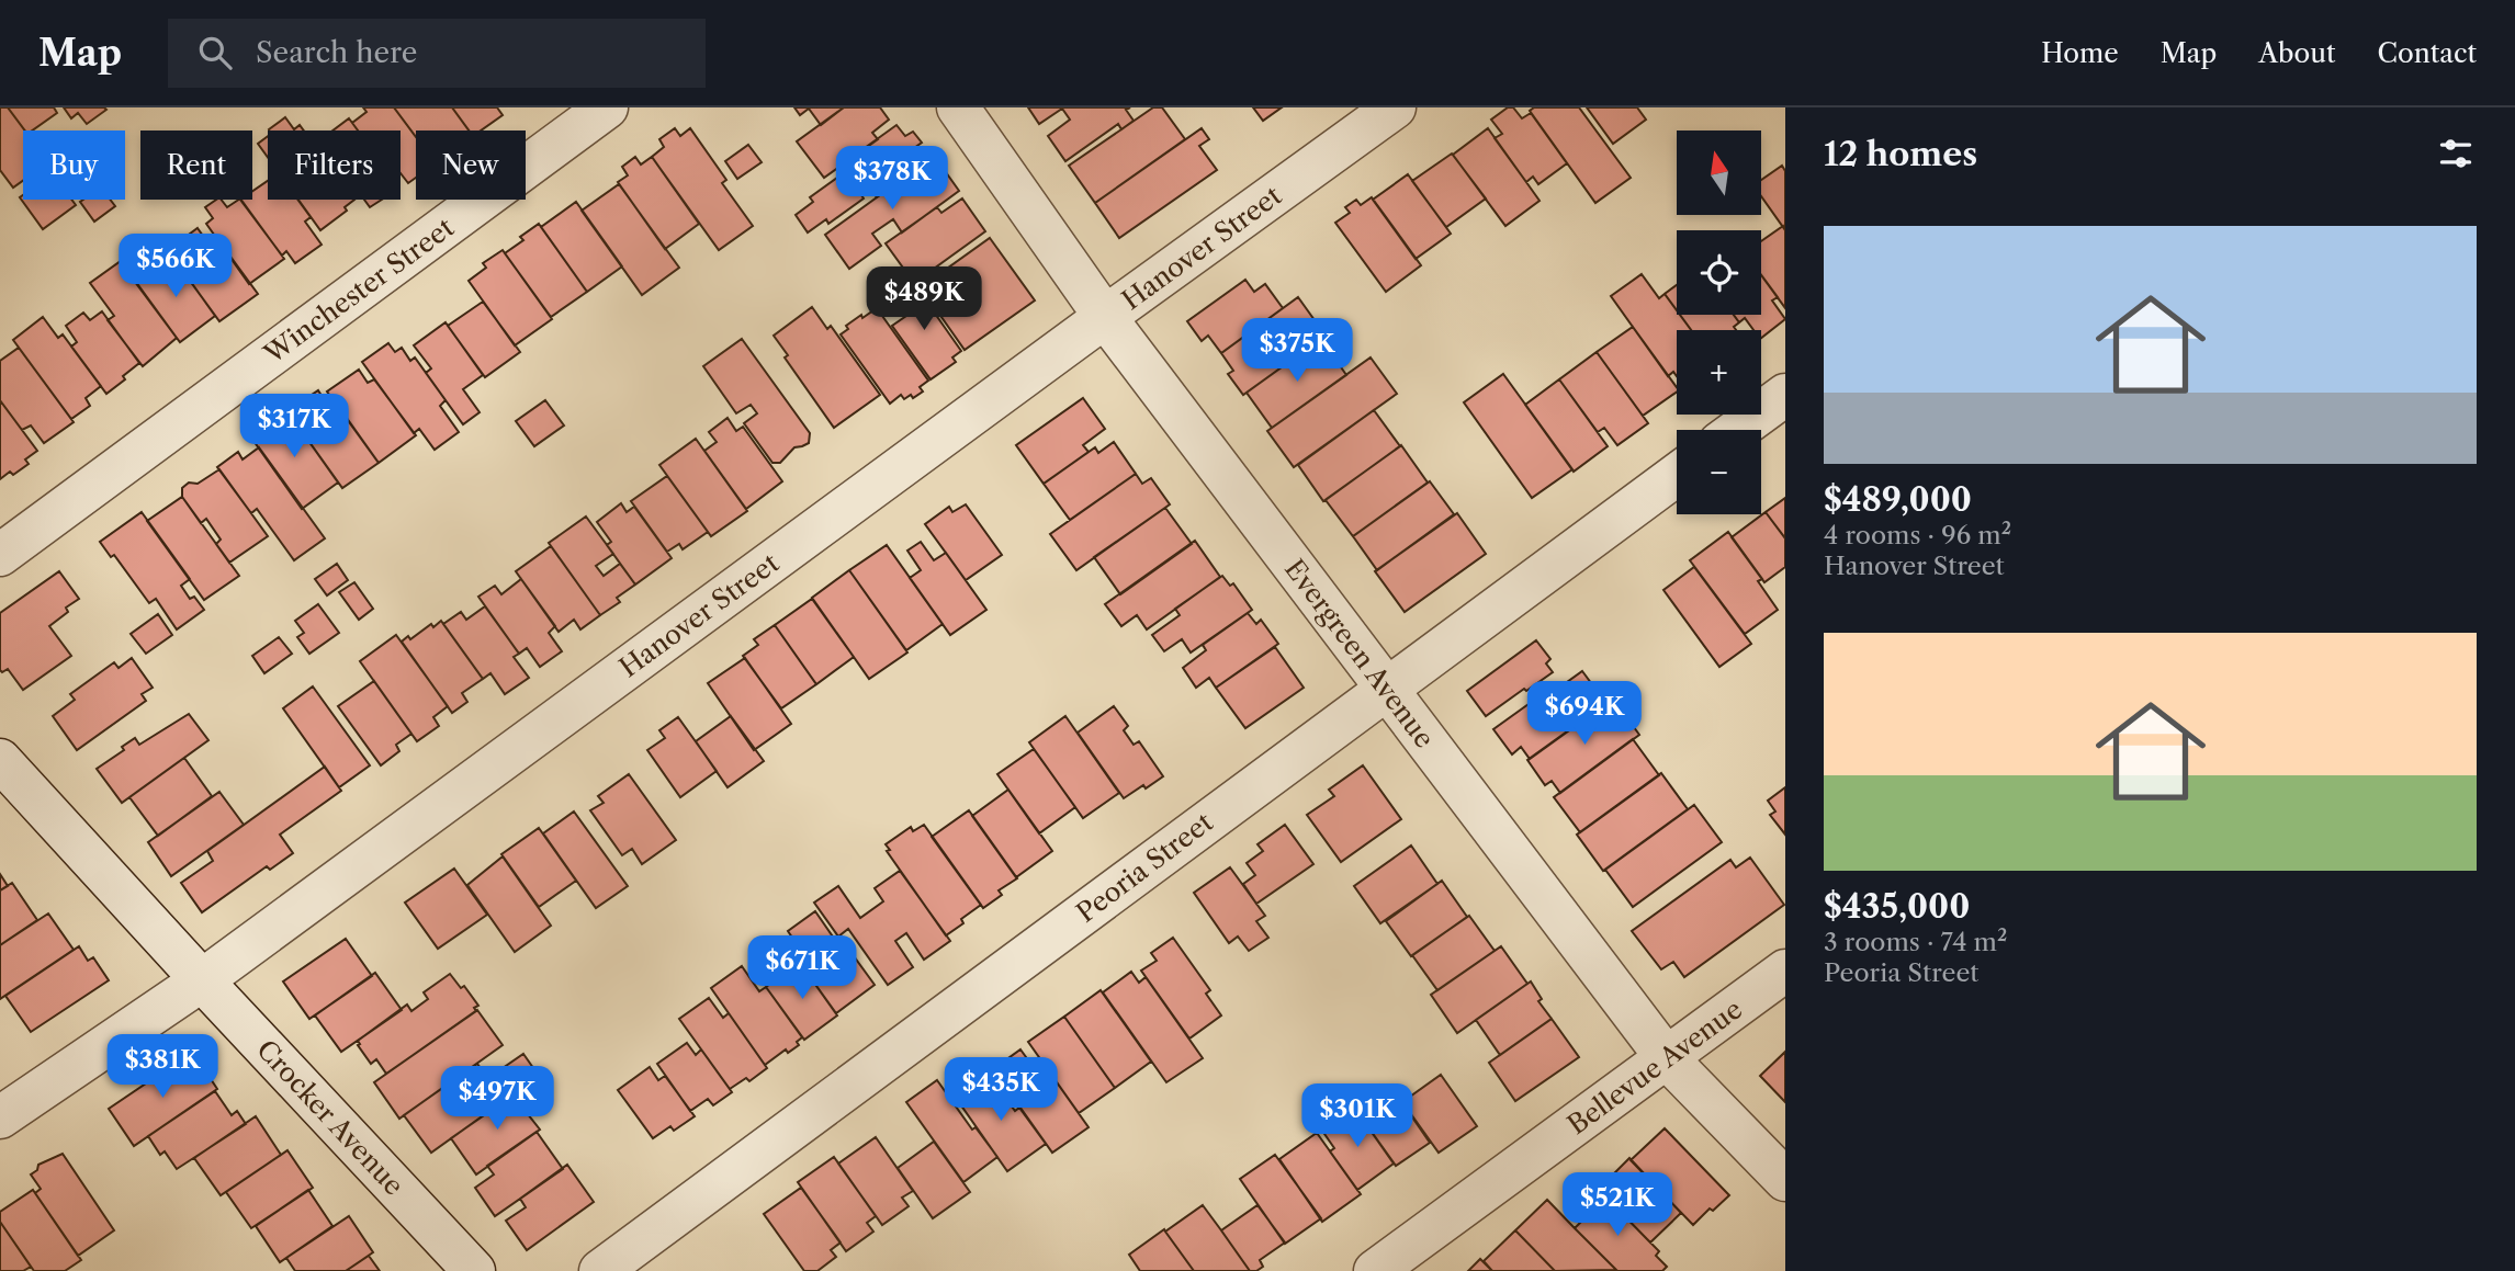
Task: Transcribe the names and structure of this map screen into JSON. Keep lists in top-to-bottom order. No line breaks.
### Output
{"streets":{"street":["Hanover Street","Winchester Street","Evergreen Avenue","Peoria Street","Bellevue Avenue","Crocker Avenue"]},"crossings":[["Hanover Street","Evergreen Avenue"],["Hanover Street","Crocker Avenue"],["Evergreen Avenue","Peoria Street"],["Evergreen Avenue","Bellevue Avenue"]],"north":"top","page":{"header":"Map","search":"Search here","nav":["Home","Map","About","Contact"],"heading":"12 homes","map_buttons":["+","−"],"chip":["Buy","Rent","Filters","New"],"price":["$378K","$566K","$489K","$375K","$317K","$694K","$671K","$381K","$435K","$497K","$301K","$521K"],"list":[{"name":"$489,000","note":"4 rooms · 96 m² · Hanover Street"},{"name":"$435,000","note":"3 rooms · 74 m² · Peoria Street"}]}}
